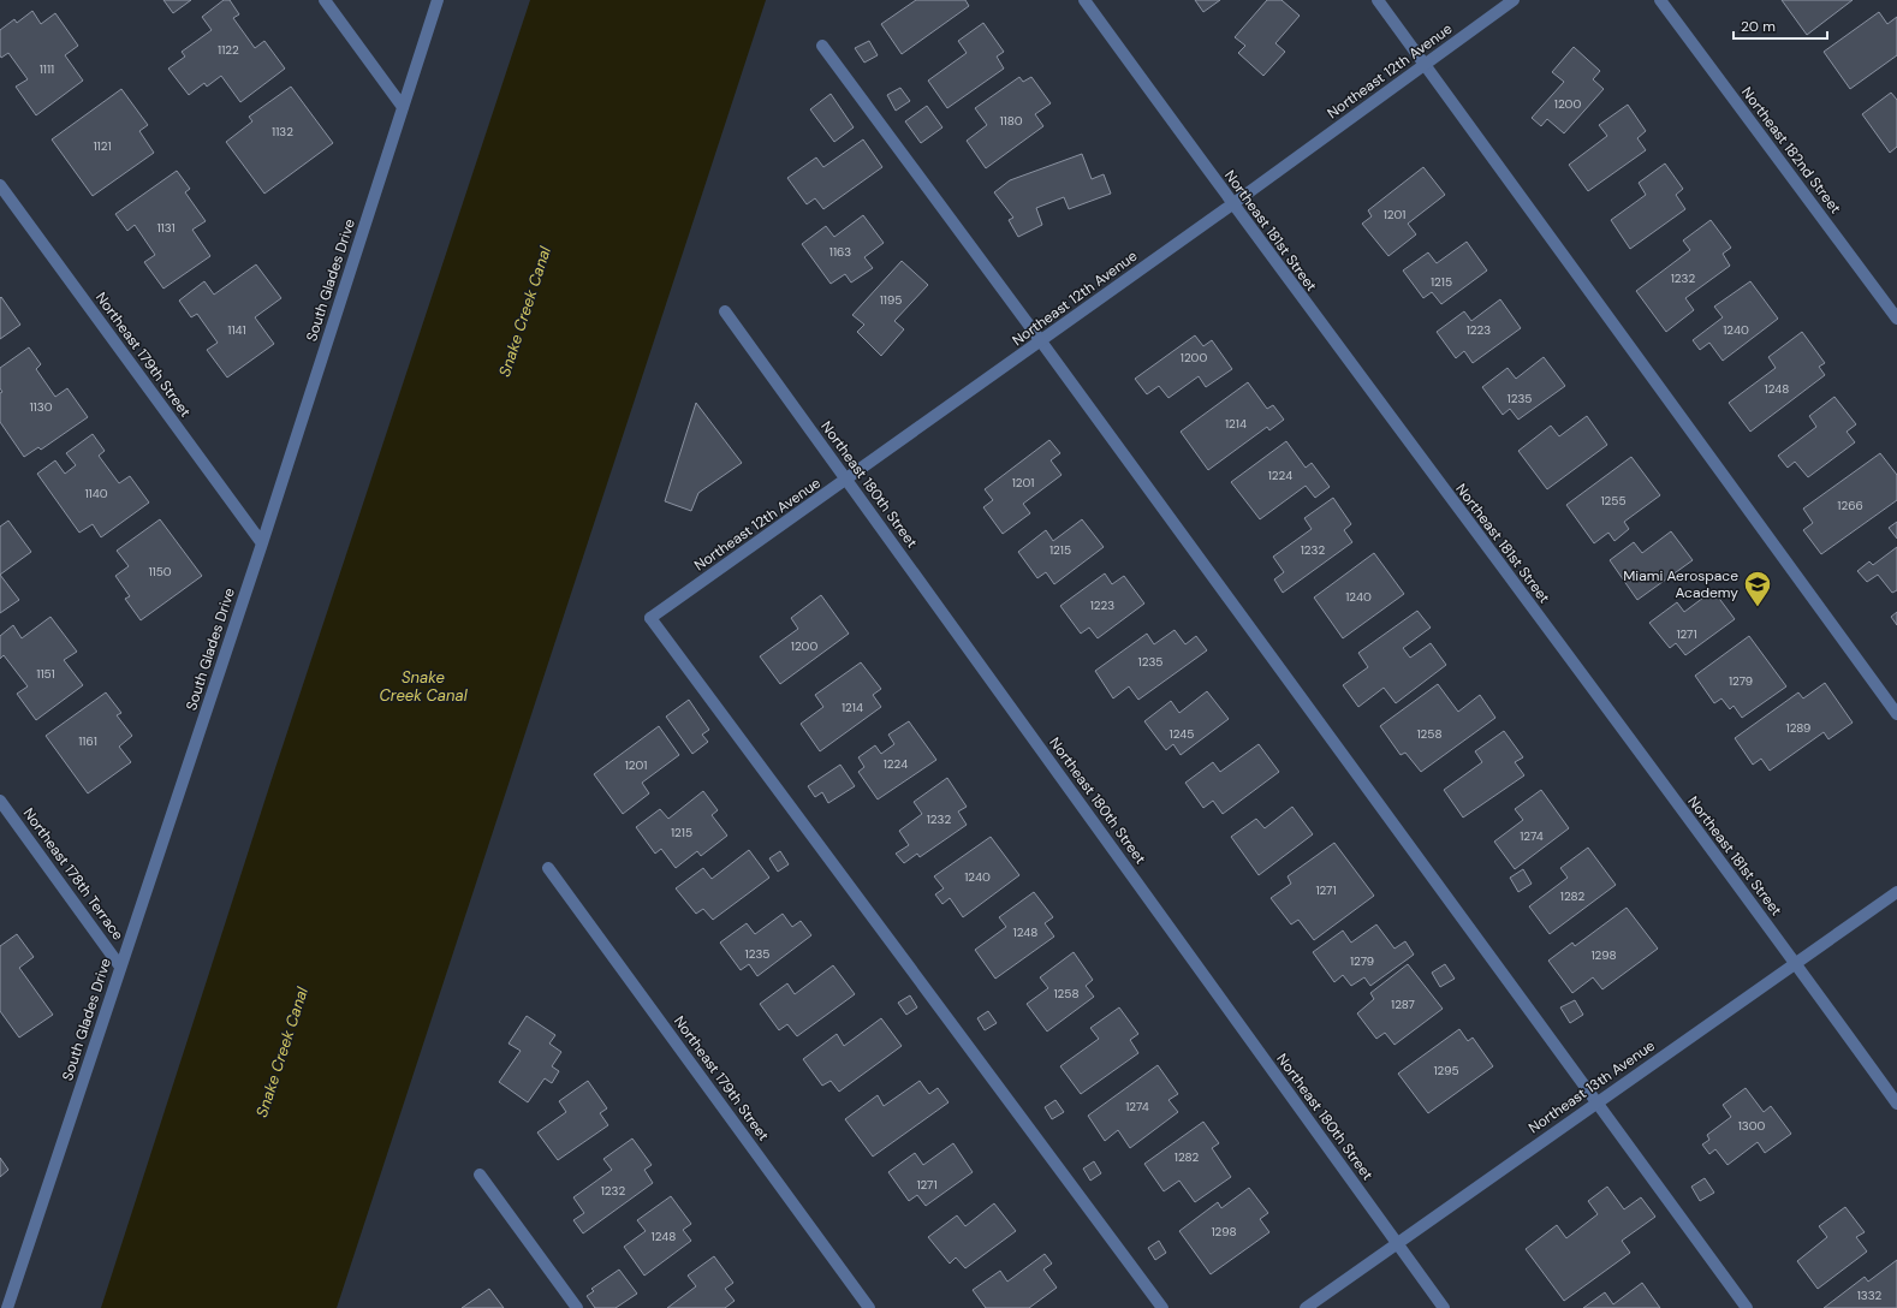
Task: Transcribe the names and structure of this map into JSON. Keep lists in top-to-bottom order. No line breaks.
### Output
{"streets":{"street":["Northeast 12th Avenue","Northeast 182nd Street","Northeast 181st Street","South Glades Drive","Northeast 179th Street","Northeast 180th Street","Northeast 178th Terrace","Northeast 13th Avenue"]},"crossings":[["Northeast 12th Avenue","Northeast 181st Street"],["Northeast 12th Avenue","Northeast 180th Street"],["Northeast 181st Street","Northeast 13th Avenue"],["South Glades Drive","Northeast 179th Street"],["South Glades Drive","Northeast 178th Terrace"],["Northeast 180th Street","Northeast 13th Avenue"]],"water":["Snake Creek Canal"],"places":{"school or university":["Miami Aerospace Academy"]},"house_numbers":["1122","1111","1200","1180","1132","1121","1201","1131","1163","1232","1215","1195","1141","1223","1240","1200","1248","1235","1130","1214","1224","1201","1140","1255","1266","1215","1232","1150","1240","1223","1271","1200","1235","1151","1279","1214","1289","1245","1258","1161","1224","1201","1232","1215","1274","1240","1271","1282","1248","1235","1298","1279","1258","1287","1295","1274","1300","1282","1271","1232","1298","1248","1332"],"scale_bar":"20 m"}
